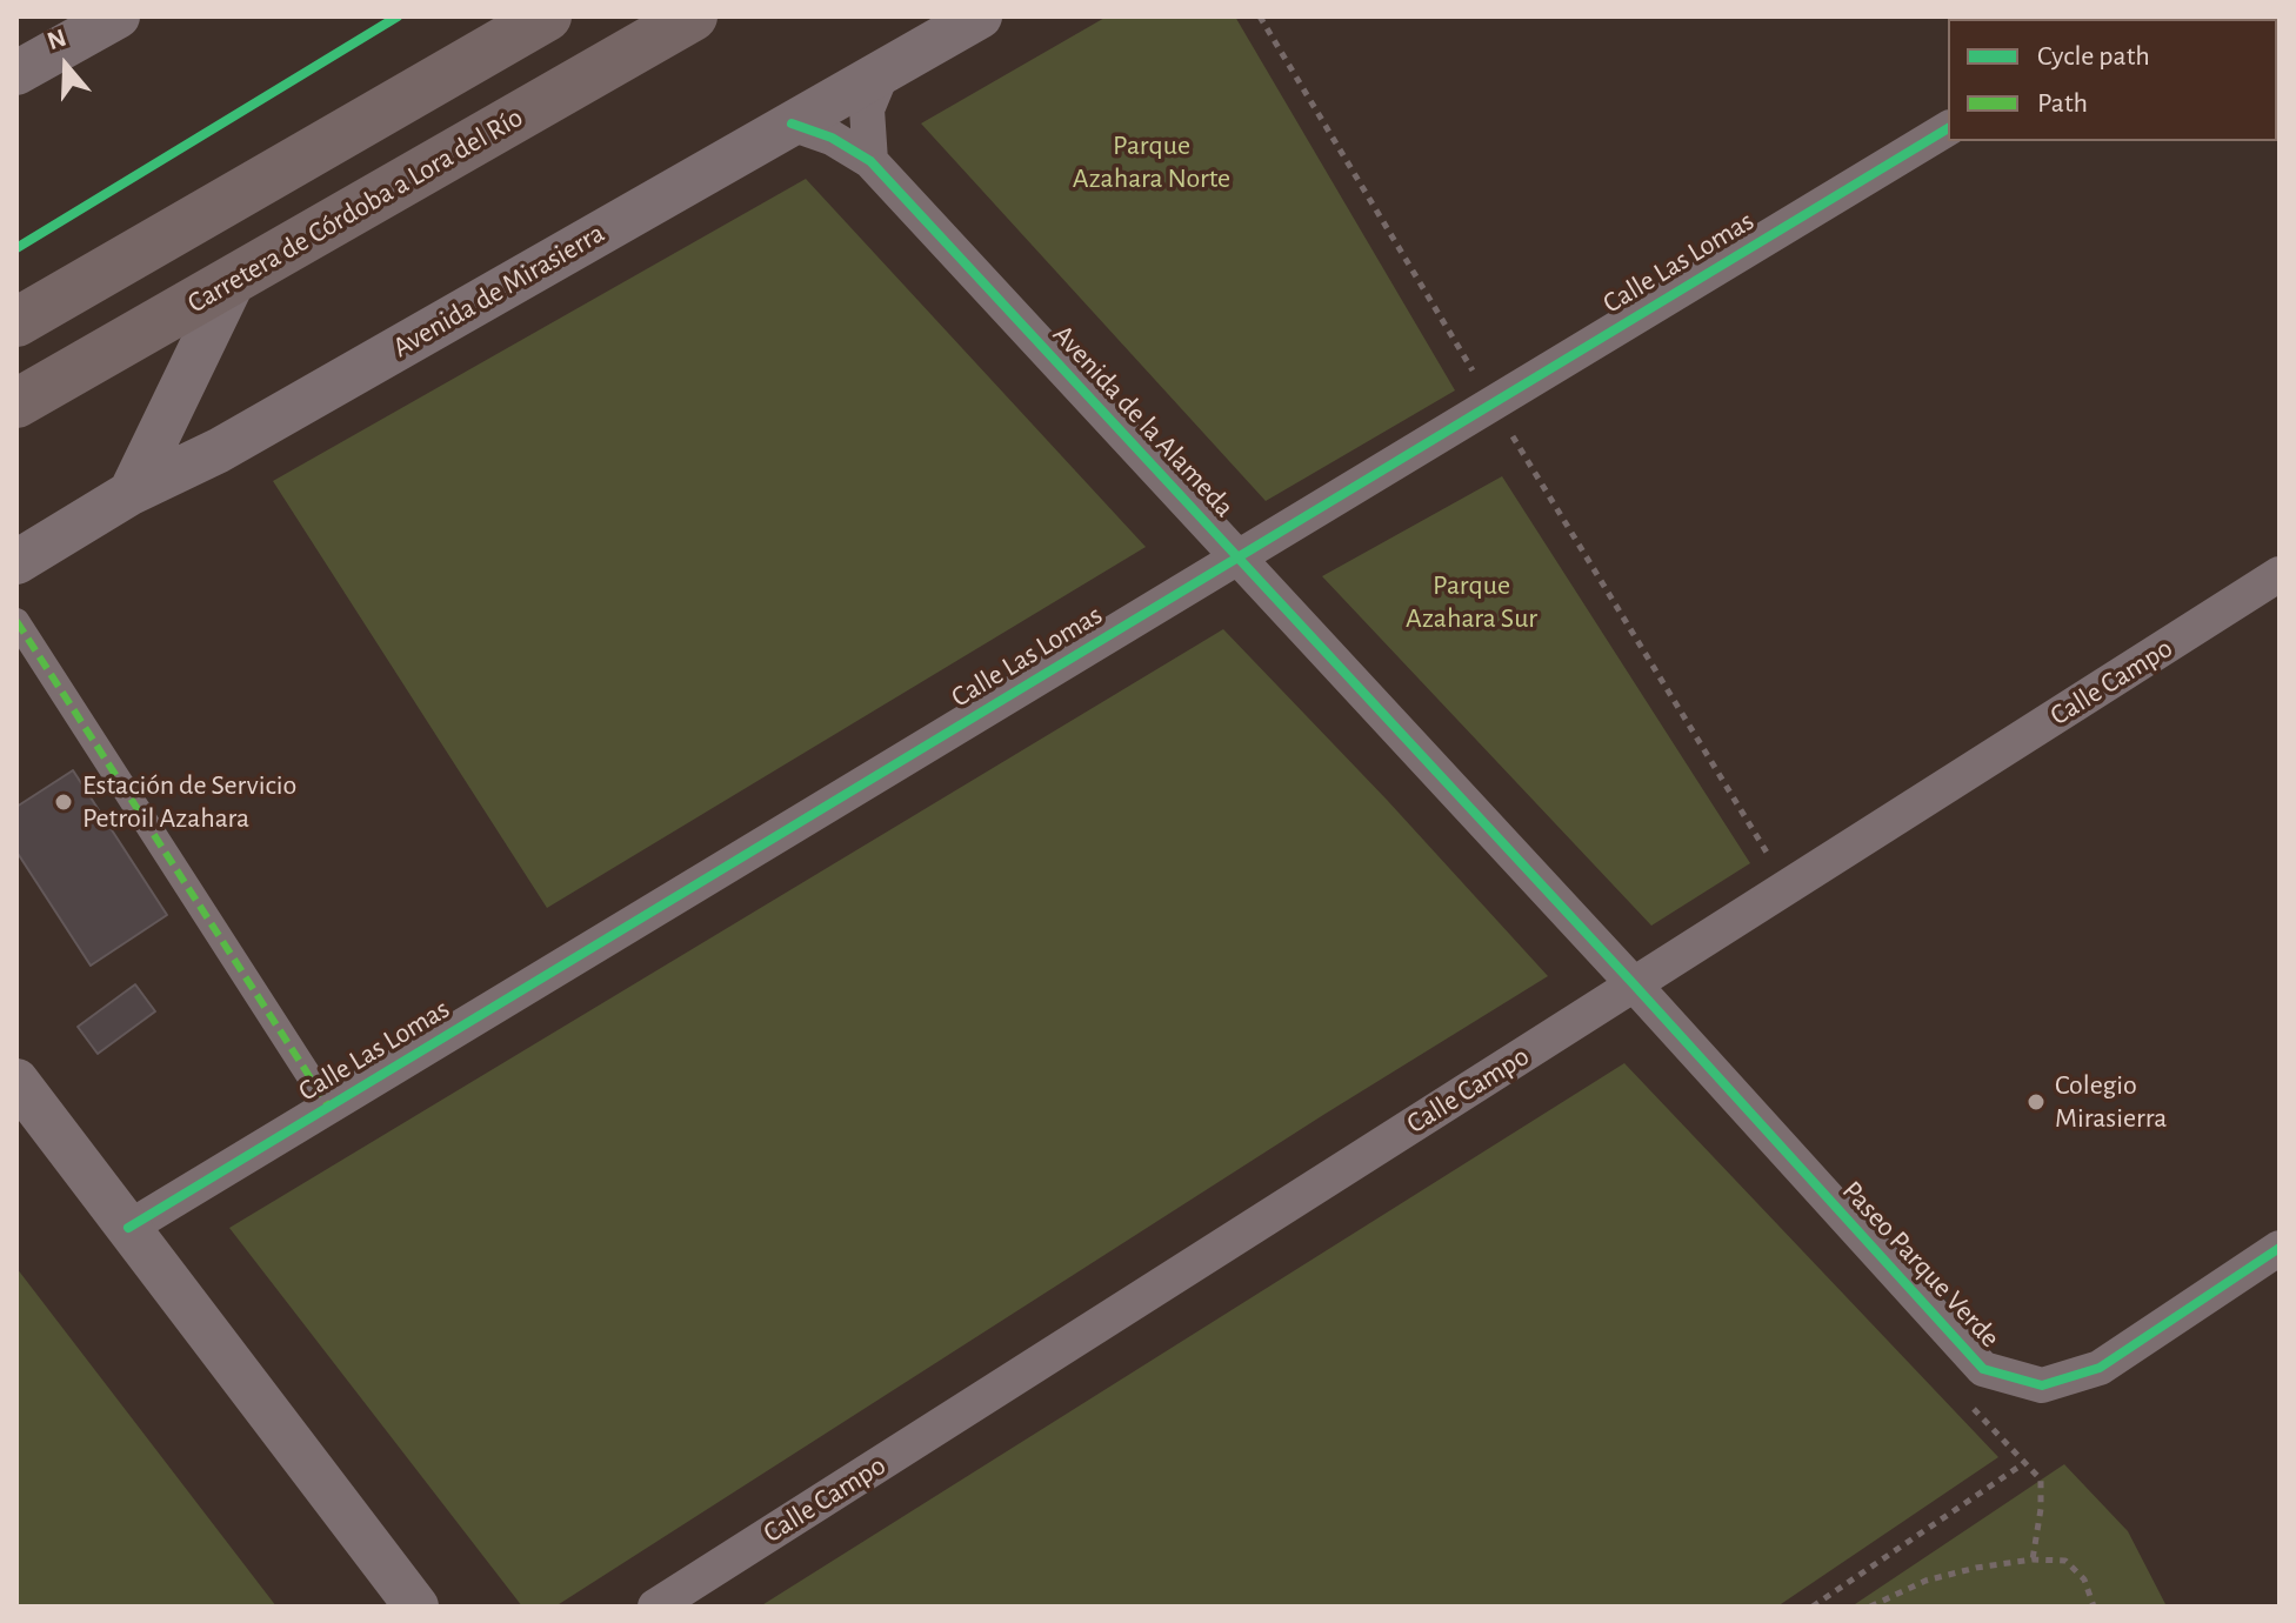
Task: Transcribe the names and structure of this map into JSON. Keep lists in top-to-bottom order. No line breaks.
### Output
{"streets":{"main road":["Carretera de Córdoba a Lora del Río"],"street":["Calle Las Lomas","Avenida de Mirasierra","Avenida de la Alameda","Calle Campo","Paseo Parque Verde"]},"crossings":[["Calle Las Lomas","Avenida de la Alameda"],["Avenida de Mirasierra","Avenida de la Alameda"],["Avenida de la Alameda","Calle Campo"],["Avenida de la Alameda","Paseo Parque Verde"],["Calle Campo","Paseo Parque Verde"]],"parks":["Parque Azahara Norte","Parque Azahara Sur"],"places":["Estación de Servicio Petroil Azahara","Colegio Mirasierra"],"legend":["Cycle path","Path"],"north":"top"}
